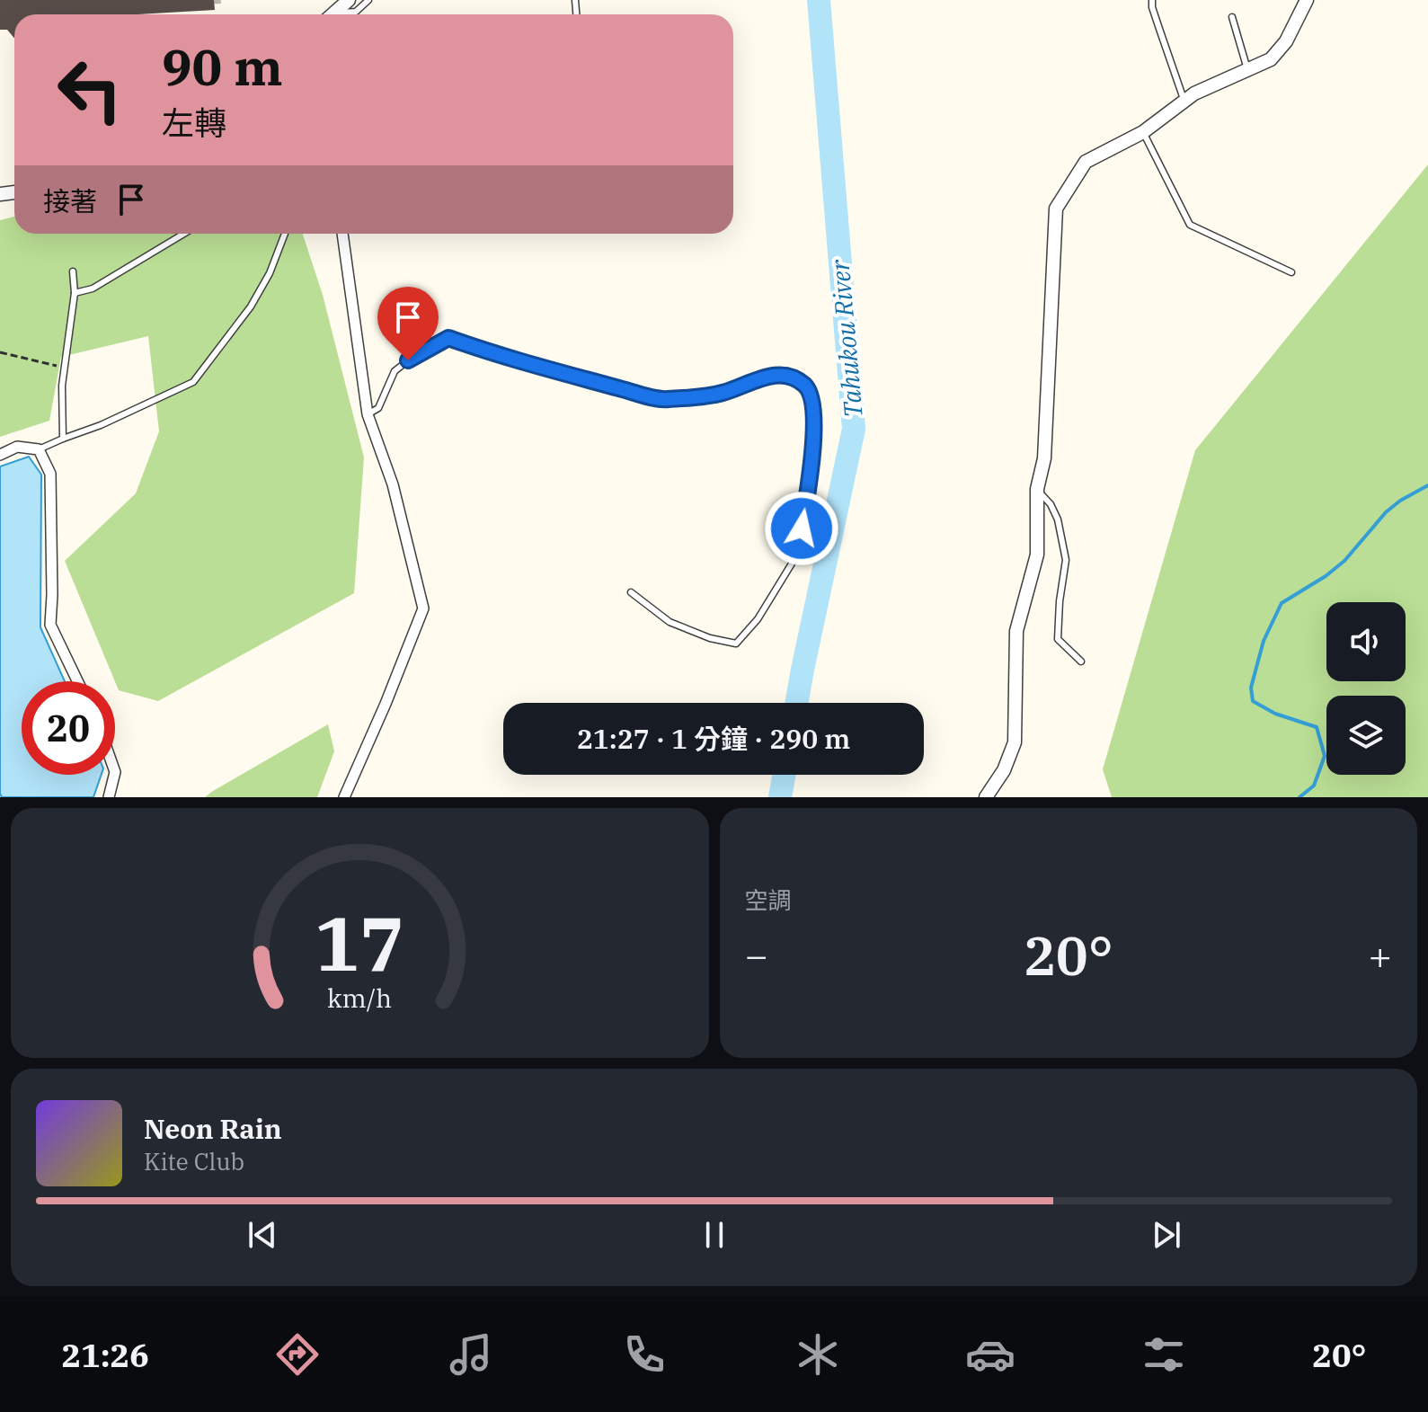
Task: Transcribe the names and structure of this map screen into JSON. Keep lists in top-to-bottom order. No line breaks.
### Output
{"water":["Tahukou River"],"page":{"turn":["90 m","左轉"],"then":"接著","limit":"20","trip":"21:27 · 1 分鐘 · 290 m","tile":"空調","heat":["−","20°","+"],"song":["Neon Rain","Kite Club"],"tabs":["21:26","20°"],"gauge":["17","km/h"]}}
